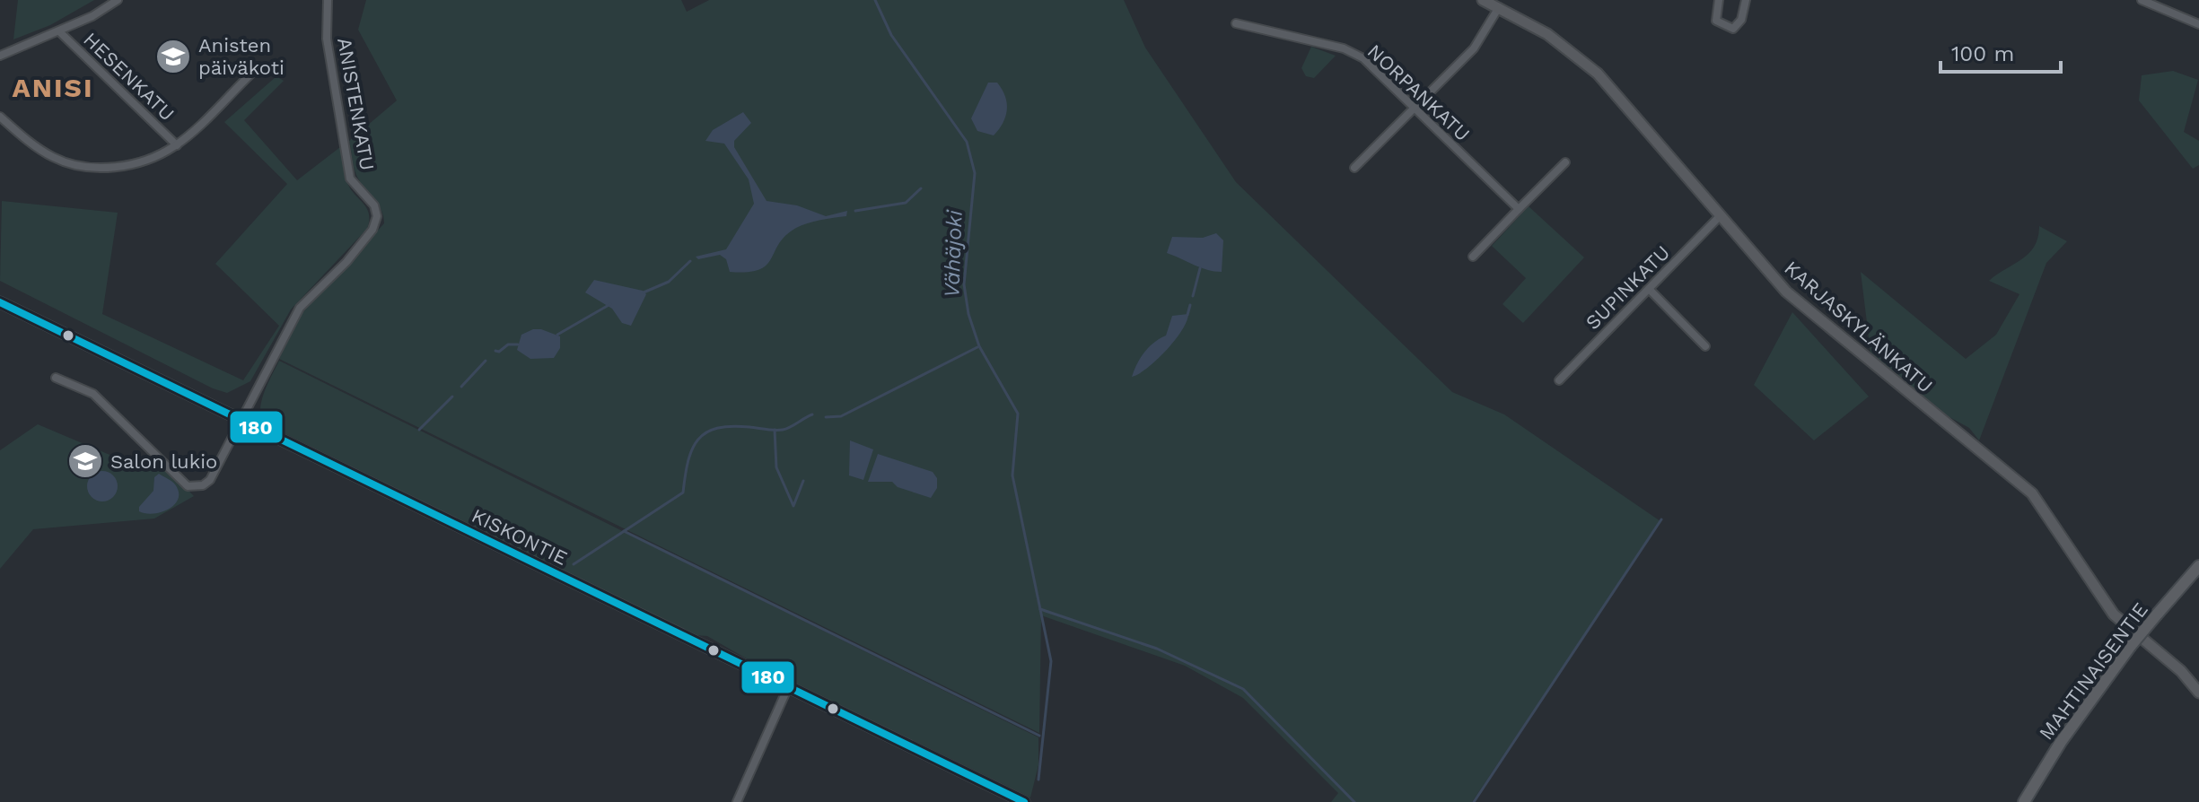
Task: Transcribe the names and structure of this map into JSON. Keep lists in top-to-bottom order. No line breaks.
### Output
{"streets":{"main road":["KARJASKYLÄNKATU","KISKONTIE","MAHTINAISENTIE"],"street":["HESENKATU","NORPANKATU","ANISTENKATU","SUPINKATU"]},"crossings":[["ANISTENKATU","KISKONTIE"],["SUPINKATU","KARJASKYLÄNKATU"]],"districts":["ANISI"],"water":["Vähäjoki"],"places":{"school or university":["Anisten päiväkoti","Salon lukio"]},"lines":["transit line 180"],"scale_bar":"100 m"}
